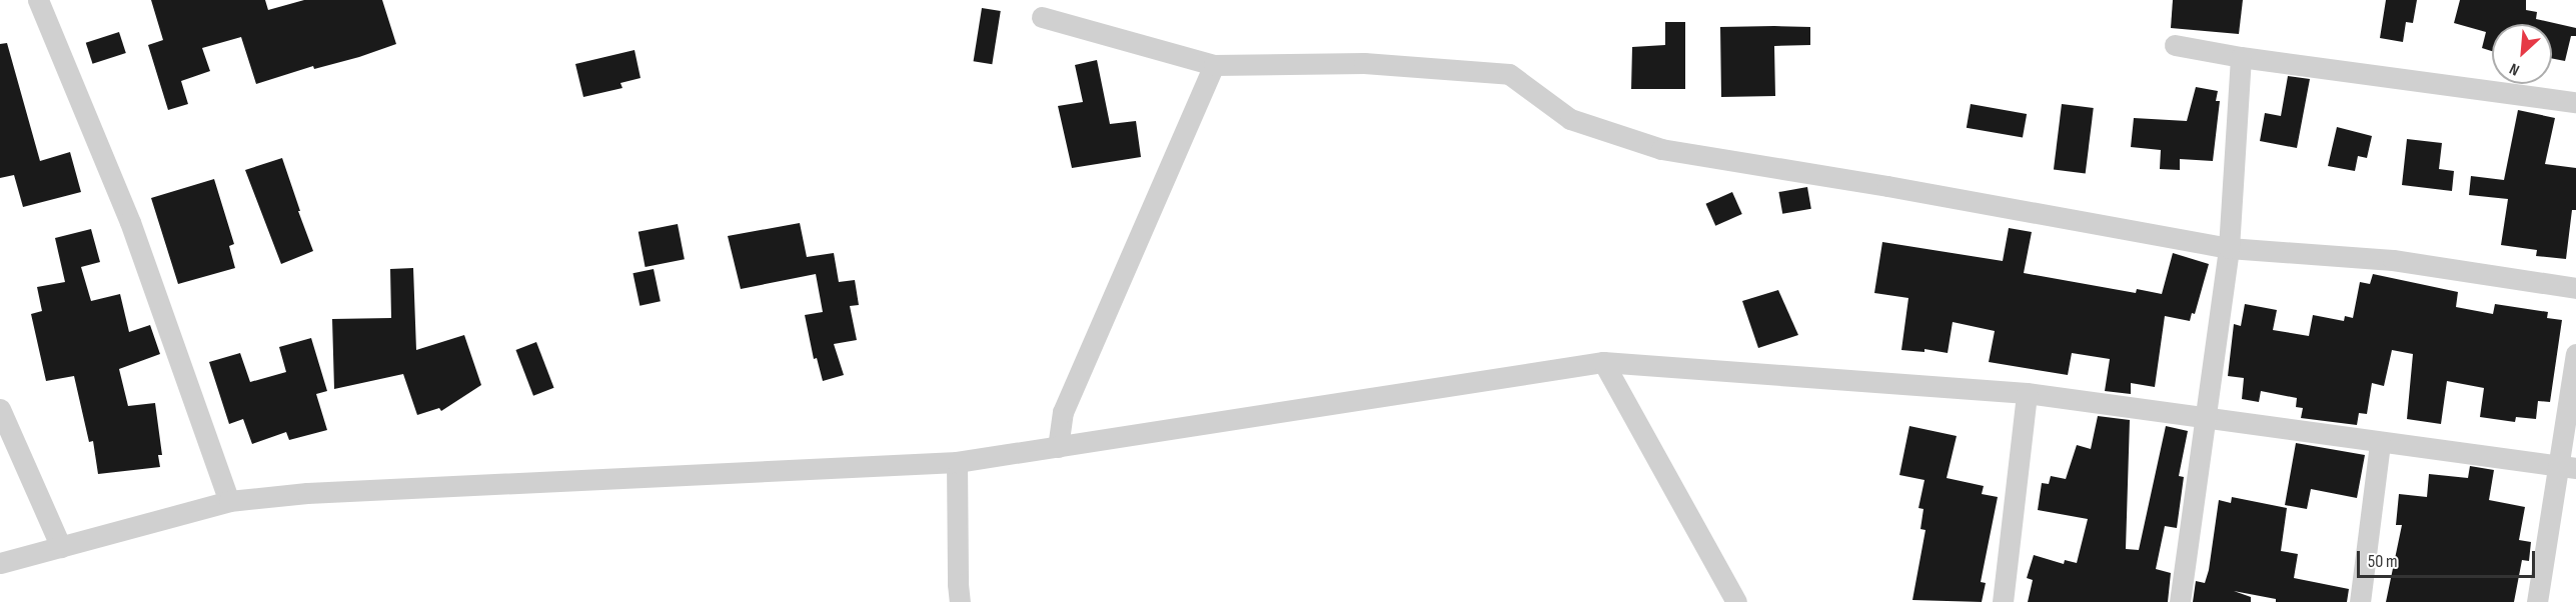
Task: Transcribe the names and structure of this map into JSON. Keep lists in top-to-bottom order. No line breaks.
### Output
{"scale_bar":"50 m","north":"bottom left"}
